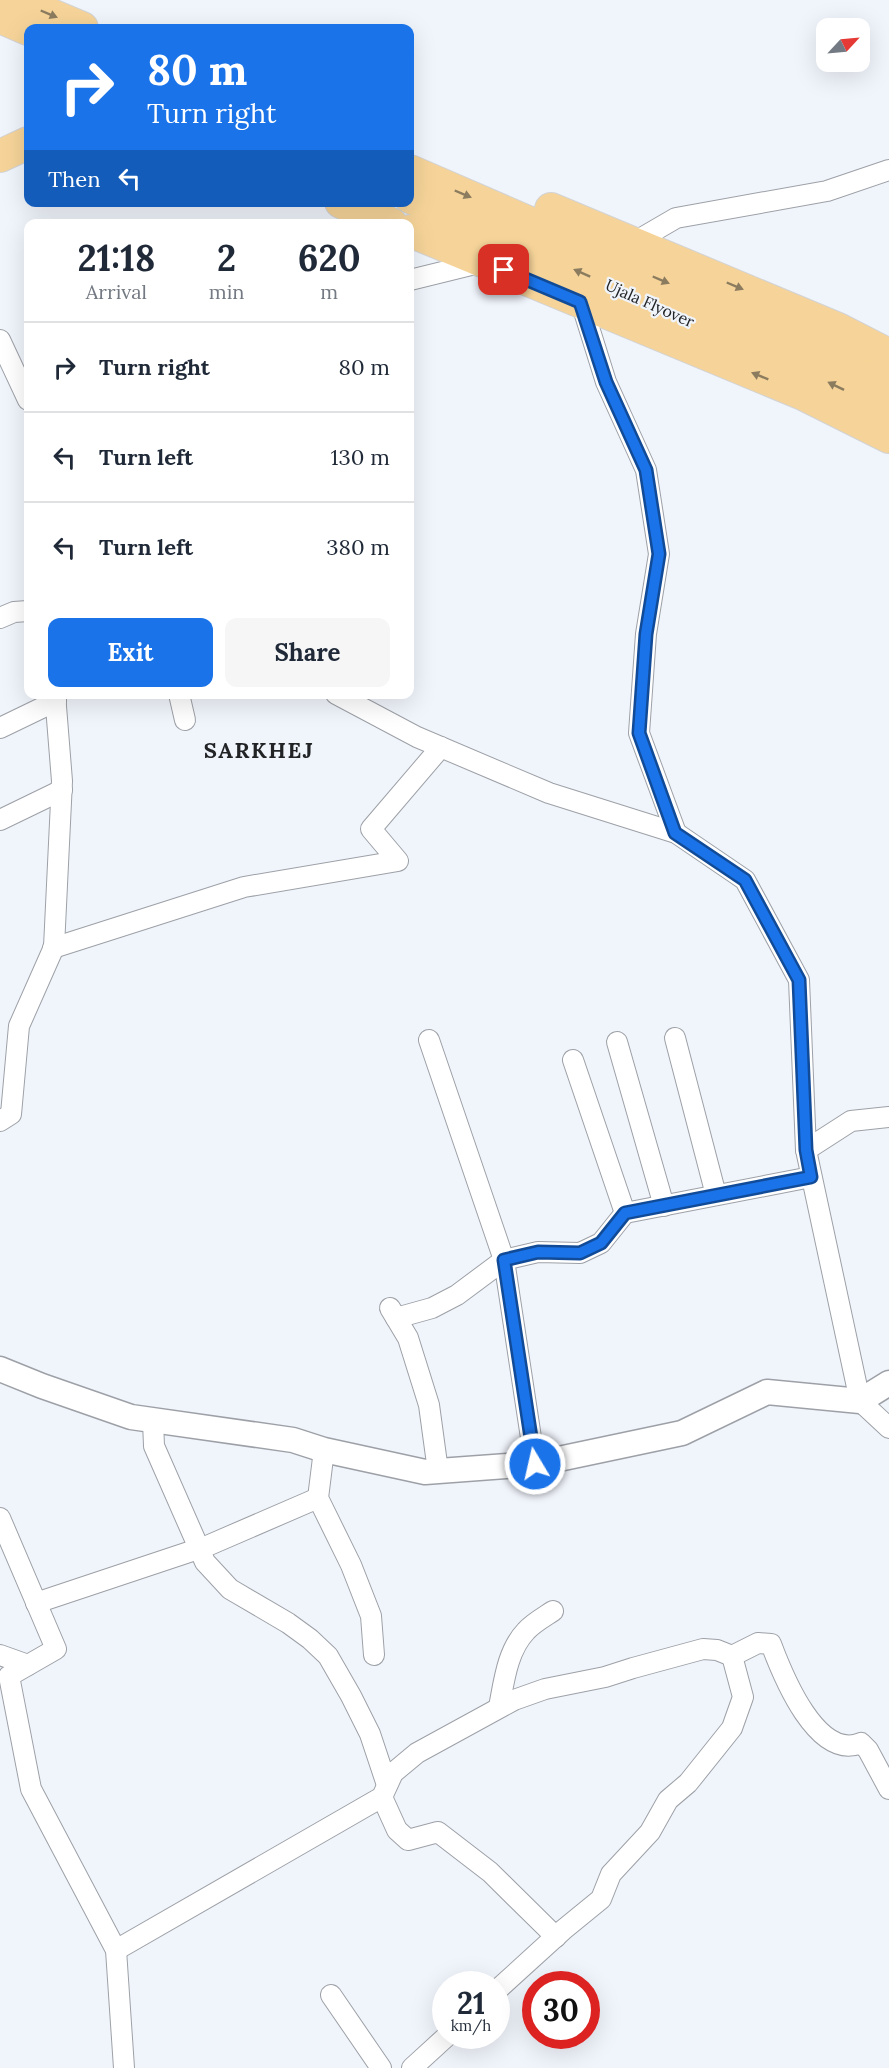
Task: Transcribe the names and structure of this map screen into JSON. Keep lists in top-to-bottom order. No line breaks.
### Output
{"streets":{"main road":["Ujala Flyover"]},"districts":["SARKHEJ"],"north":"top right","page":{"turn":["80 m","Turn right"],"then":"Then","eta":["21:18","Arrival","2","min","620","m"],"list":[{"name":"Turn right","value":"80 m"},{"name":"Turn left","value":"130 m"},{"name":"Turn left","value":"380 m"}],"buttons":["Exit","Share"],"speed":"21 km/h","limit":"30"}}
